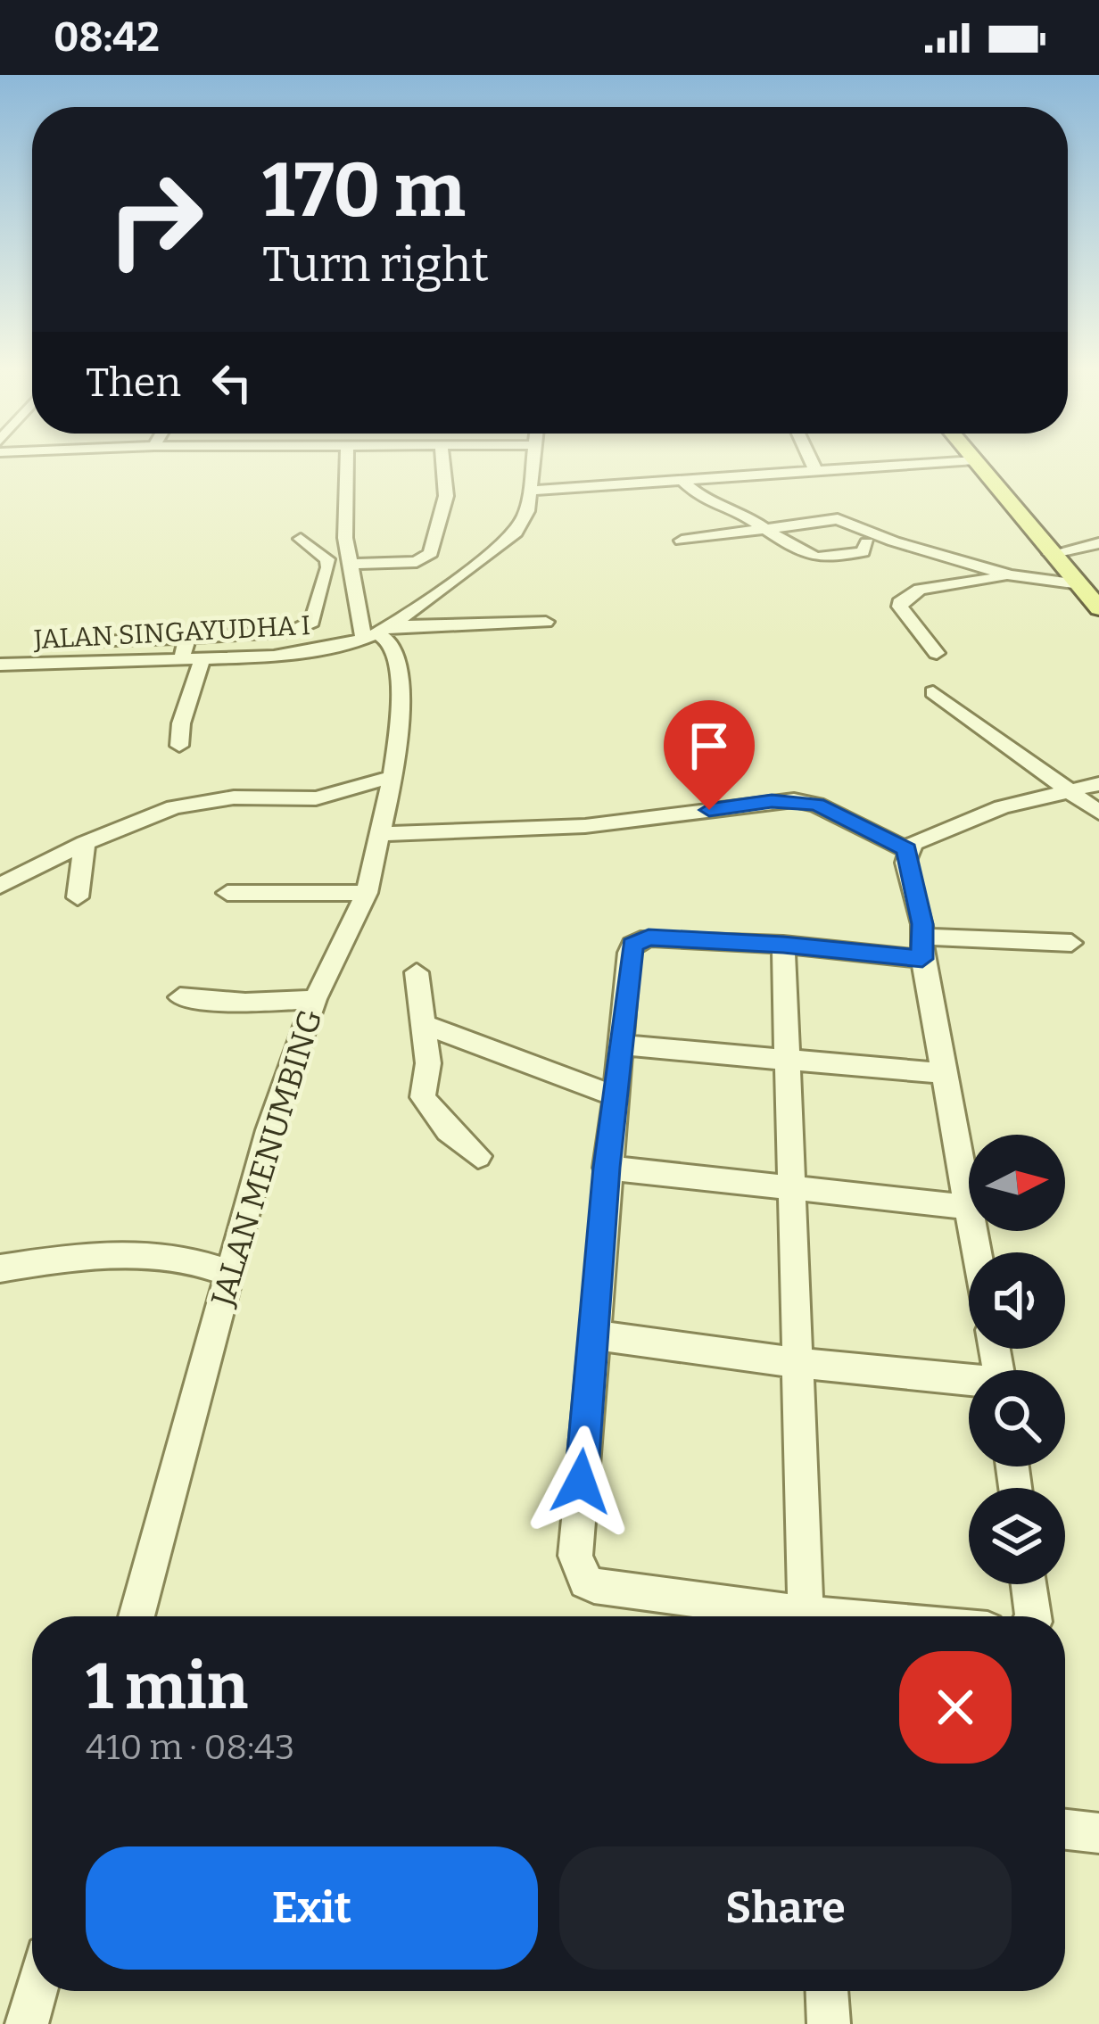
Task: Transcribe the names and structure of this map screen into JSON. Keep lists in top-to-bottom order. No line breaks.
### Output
{"streets":{"street":["JALAN SINGAYUDHA I","JALAN MENUMBING"]},"crossings":[["JALAN SINGAYUDHA I","JALAN MENUMBING"]],"north":"right","page":{"status":"08:42","turn":["170 m","Turn right"],"then":"Then","heading":["1 min","410 m · 08:43"],"buttons":["Exit","Share"]}}
